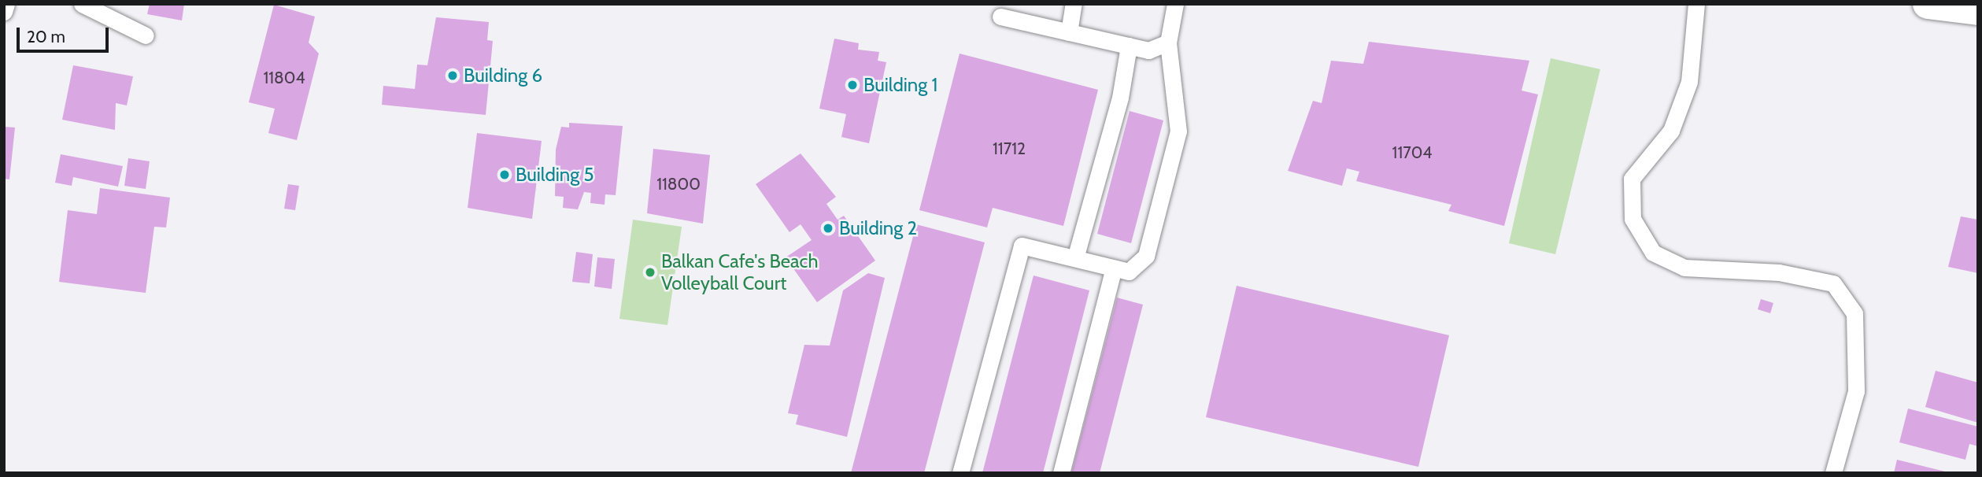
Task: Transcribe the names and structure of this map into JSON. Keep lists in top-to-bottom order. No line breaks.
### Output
{"places":["Building 6","Building 1","Building 5","Building 2","Balkan Cafe's Beach Volleyball Court"],"house_numbers":["11804","11712","11704","11800"],"scale_bar":"20 m"}
